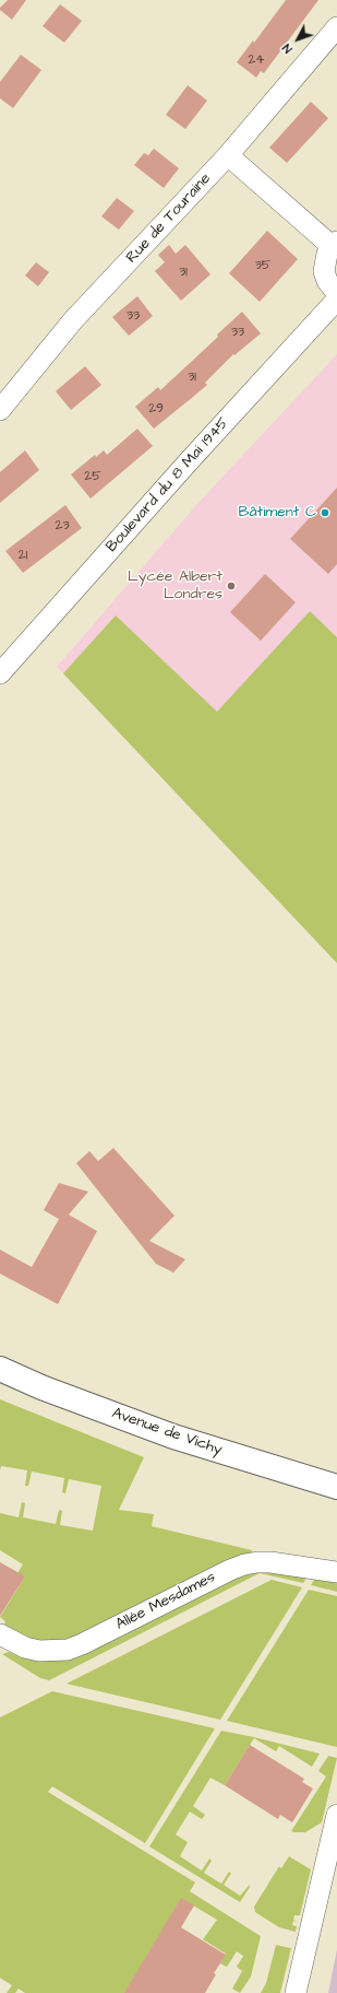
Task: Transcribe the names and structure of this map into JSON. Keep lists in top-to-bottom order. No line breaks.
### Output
{"streets":{"main road":["Avenue de Vichy"],"street":["Rue de Touraine","Boulevard du 8 Mai 1945","Allée Mesdames"]},"places":["Bâtiment C","Lycée Albert Londres"],"house_numbers":["24","35","31","33","33","31","29","25","23","21"],"north":"bottom left"}
